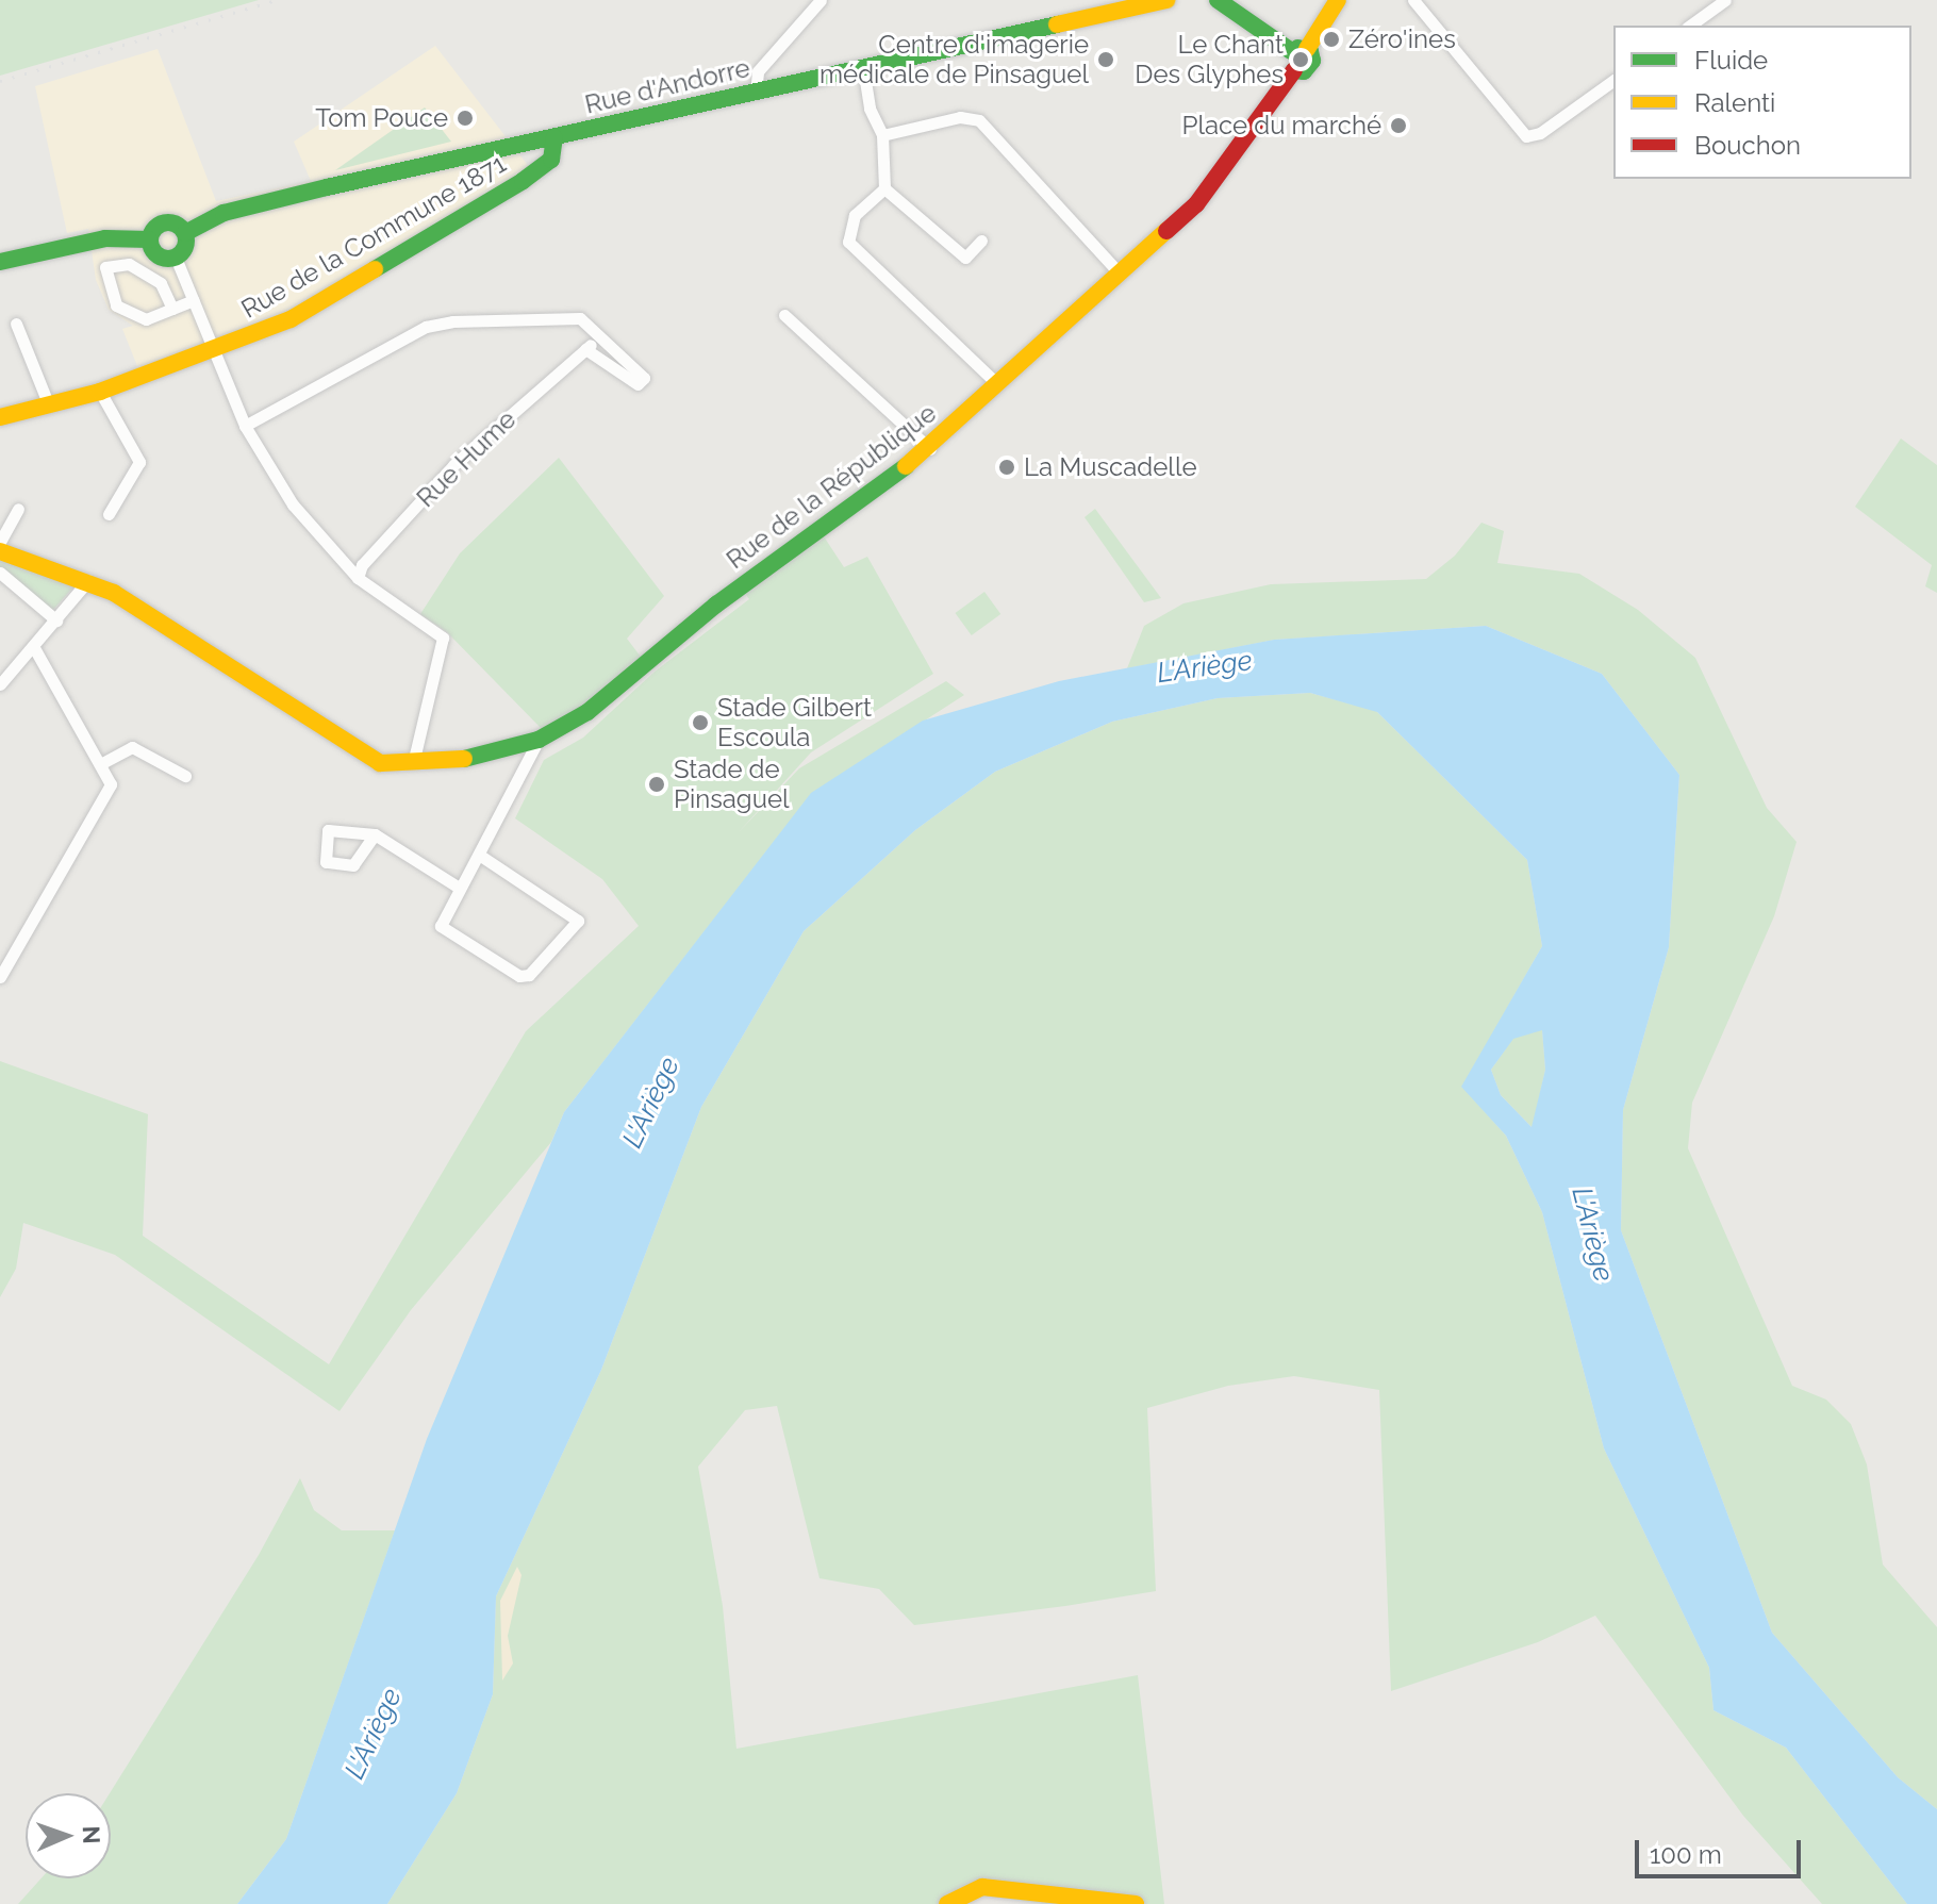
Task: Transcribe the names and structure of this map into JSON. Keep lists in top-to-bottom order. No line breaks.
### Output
{"streets":{"street":["Rue d'Andorre","Rue de la Commune 1871","Rue Hume","Rue de la République"]},"crossings":[["Rue d'Andorre","Rue de la Commune 1871"]],"water":["L'Ariège"],"places":["Zéro'ines","Centre d'imagerie médicale de Pinsaguel","Le Chant Des Glyphes","Tom Pouce","Place du marché","La Muscadelle","Stade Gilbert Escoula","Stade de Pinsaguel"],"legend":["Fluide","Ralenti","Bouchon"],"scale_bar":"100 m","north":"right"}
